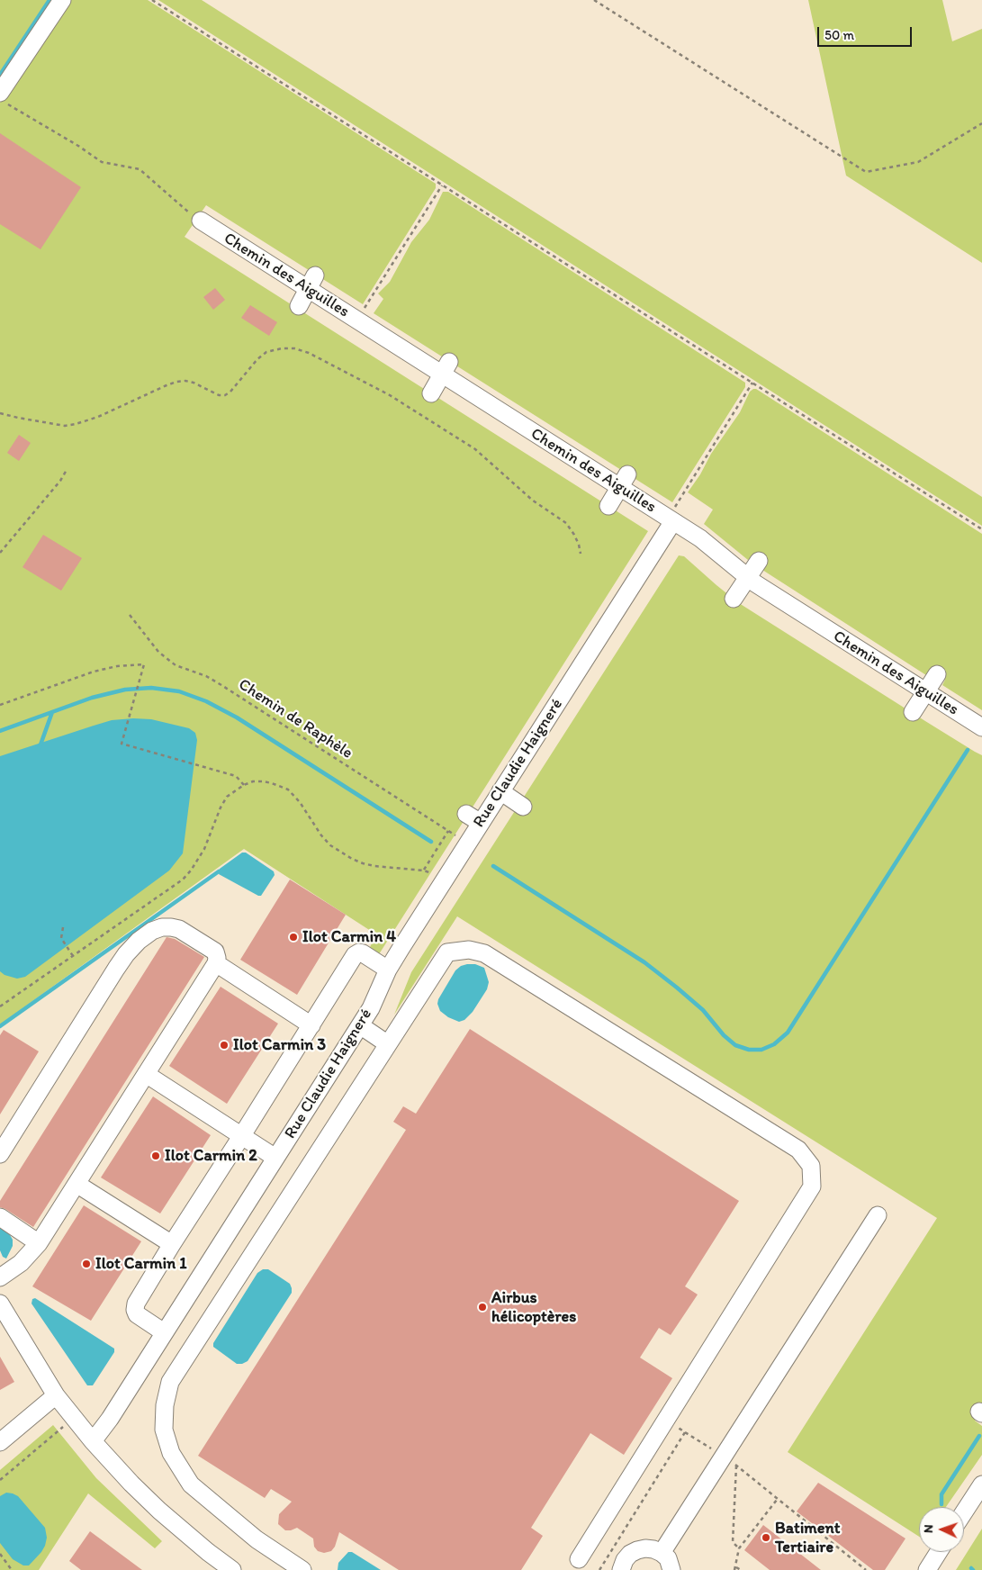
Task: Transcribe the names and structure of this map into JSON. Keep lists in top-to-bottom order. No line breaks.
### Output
{"streets":{"street":["Chemin des Aiguilles","Rue Claudie Haigneré"],"path":["Chemin de Raphèle"]},"crossings":[["Chemin des Aiguilles","Rue Claudie Haigneré"]],"places":["Ilot Carmin 4","Ilot Carmin 3","Ilot Carmin 2","Ilot Carmin 1","Airbus hélicoptères","Batiment Tertiaire"],"scale_bar":"50 m","north":"left"}
